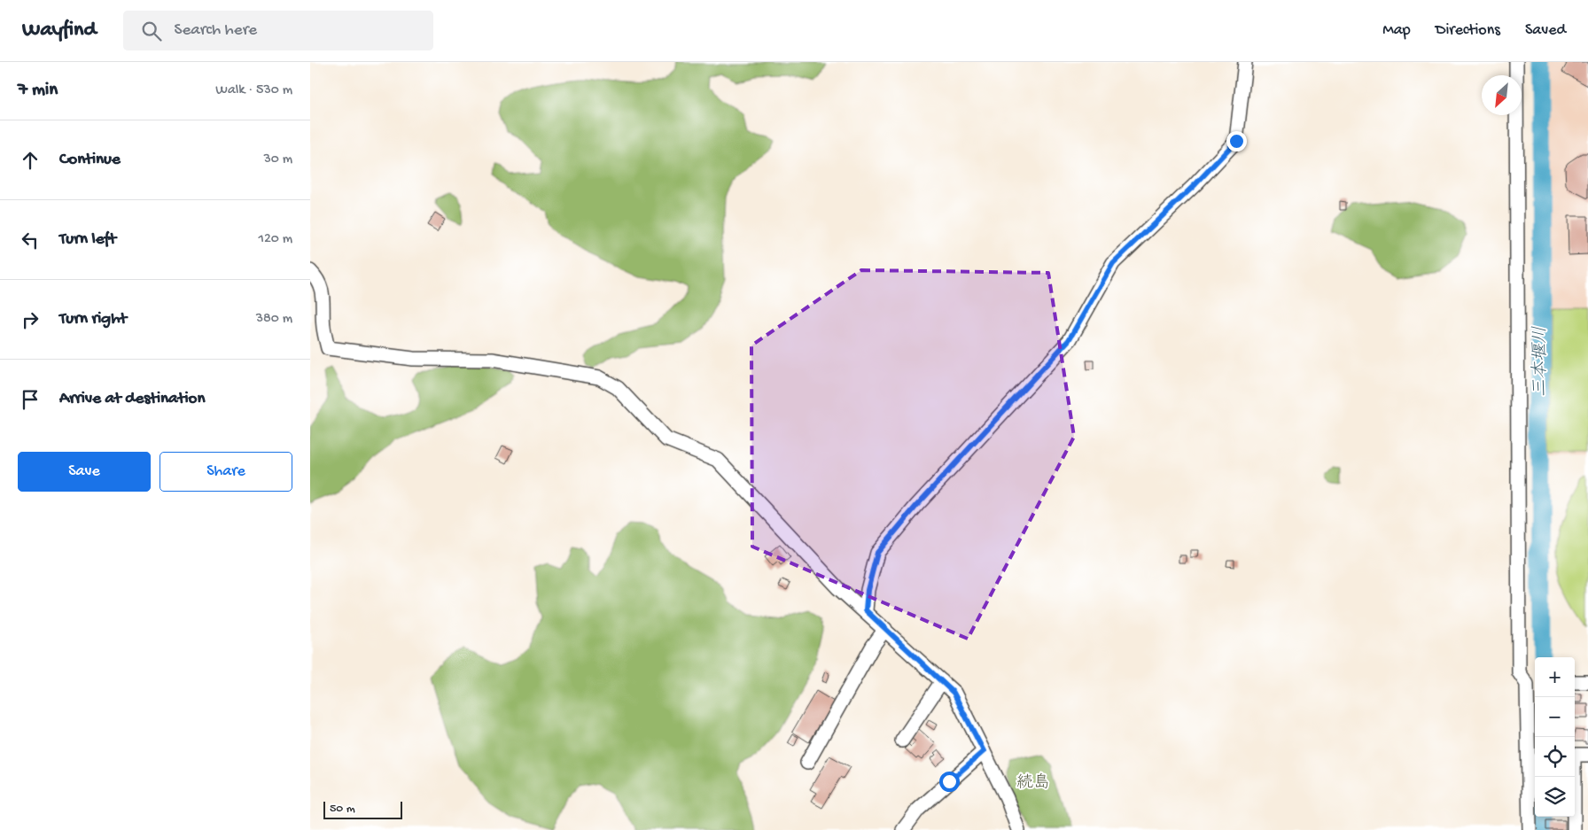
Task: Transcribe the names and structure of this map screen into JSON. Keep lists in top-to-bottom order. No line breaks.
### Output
{"water":["三本堰川"],"parks":["続島"],"scale_bar":"50 m","north":"bottom left","page":{"header":"Wayfind","search":"Search here","nav":["Map","Directions","Saved"],"heading":["7 min","Walk · 530 m"],"list":[["Continue","30 m"],["Turn left","120 m"],["Turn right","380 m"],"Arrive at destination"],"buttons":["Save","Share"],"map_buttons":["+","−"],"scale":"50 m"}}
